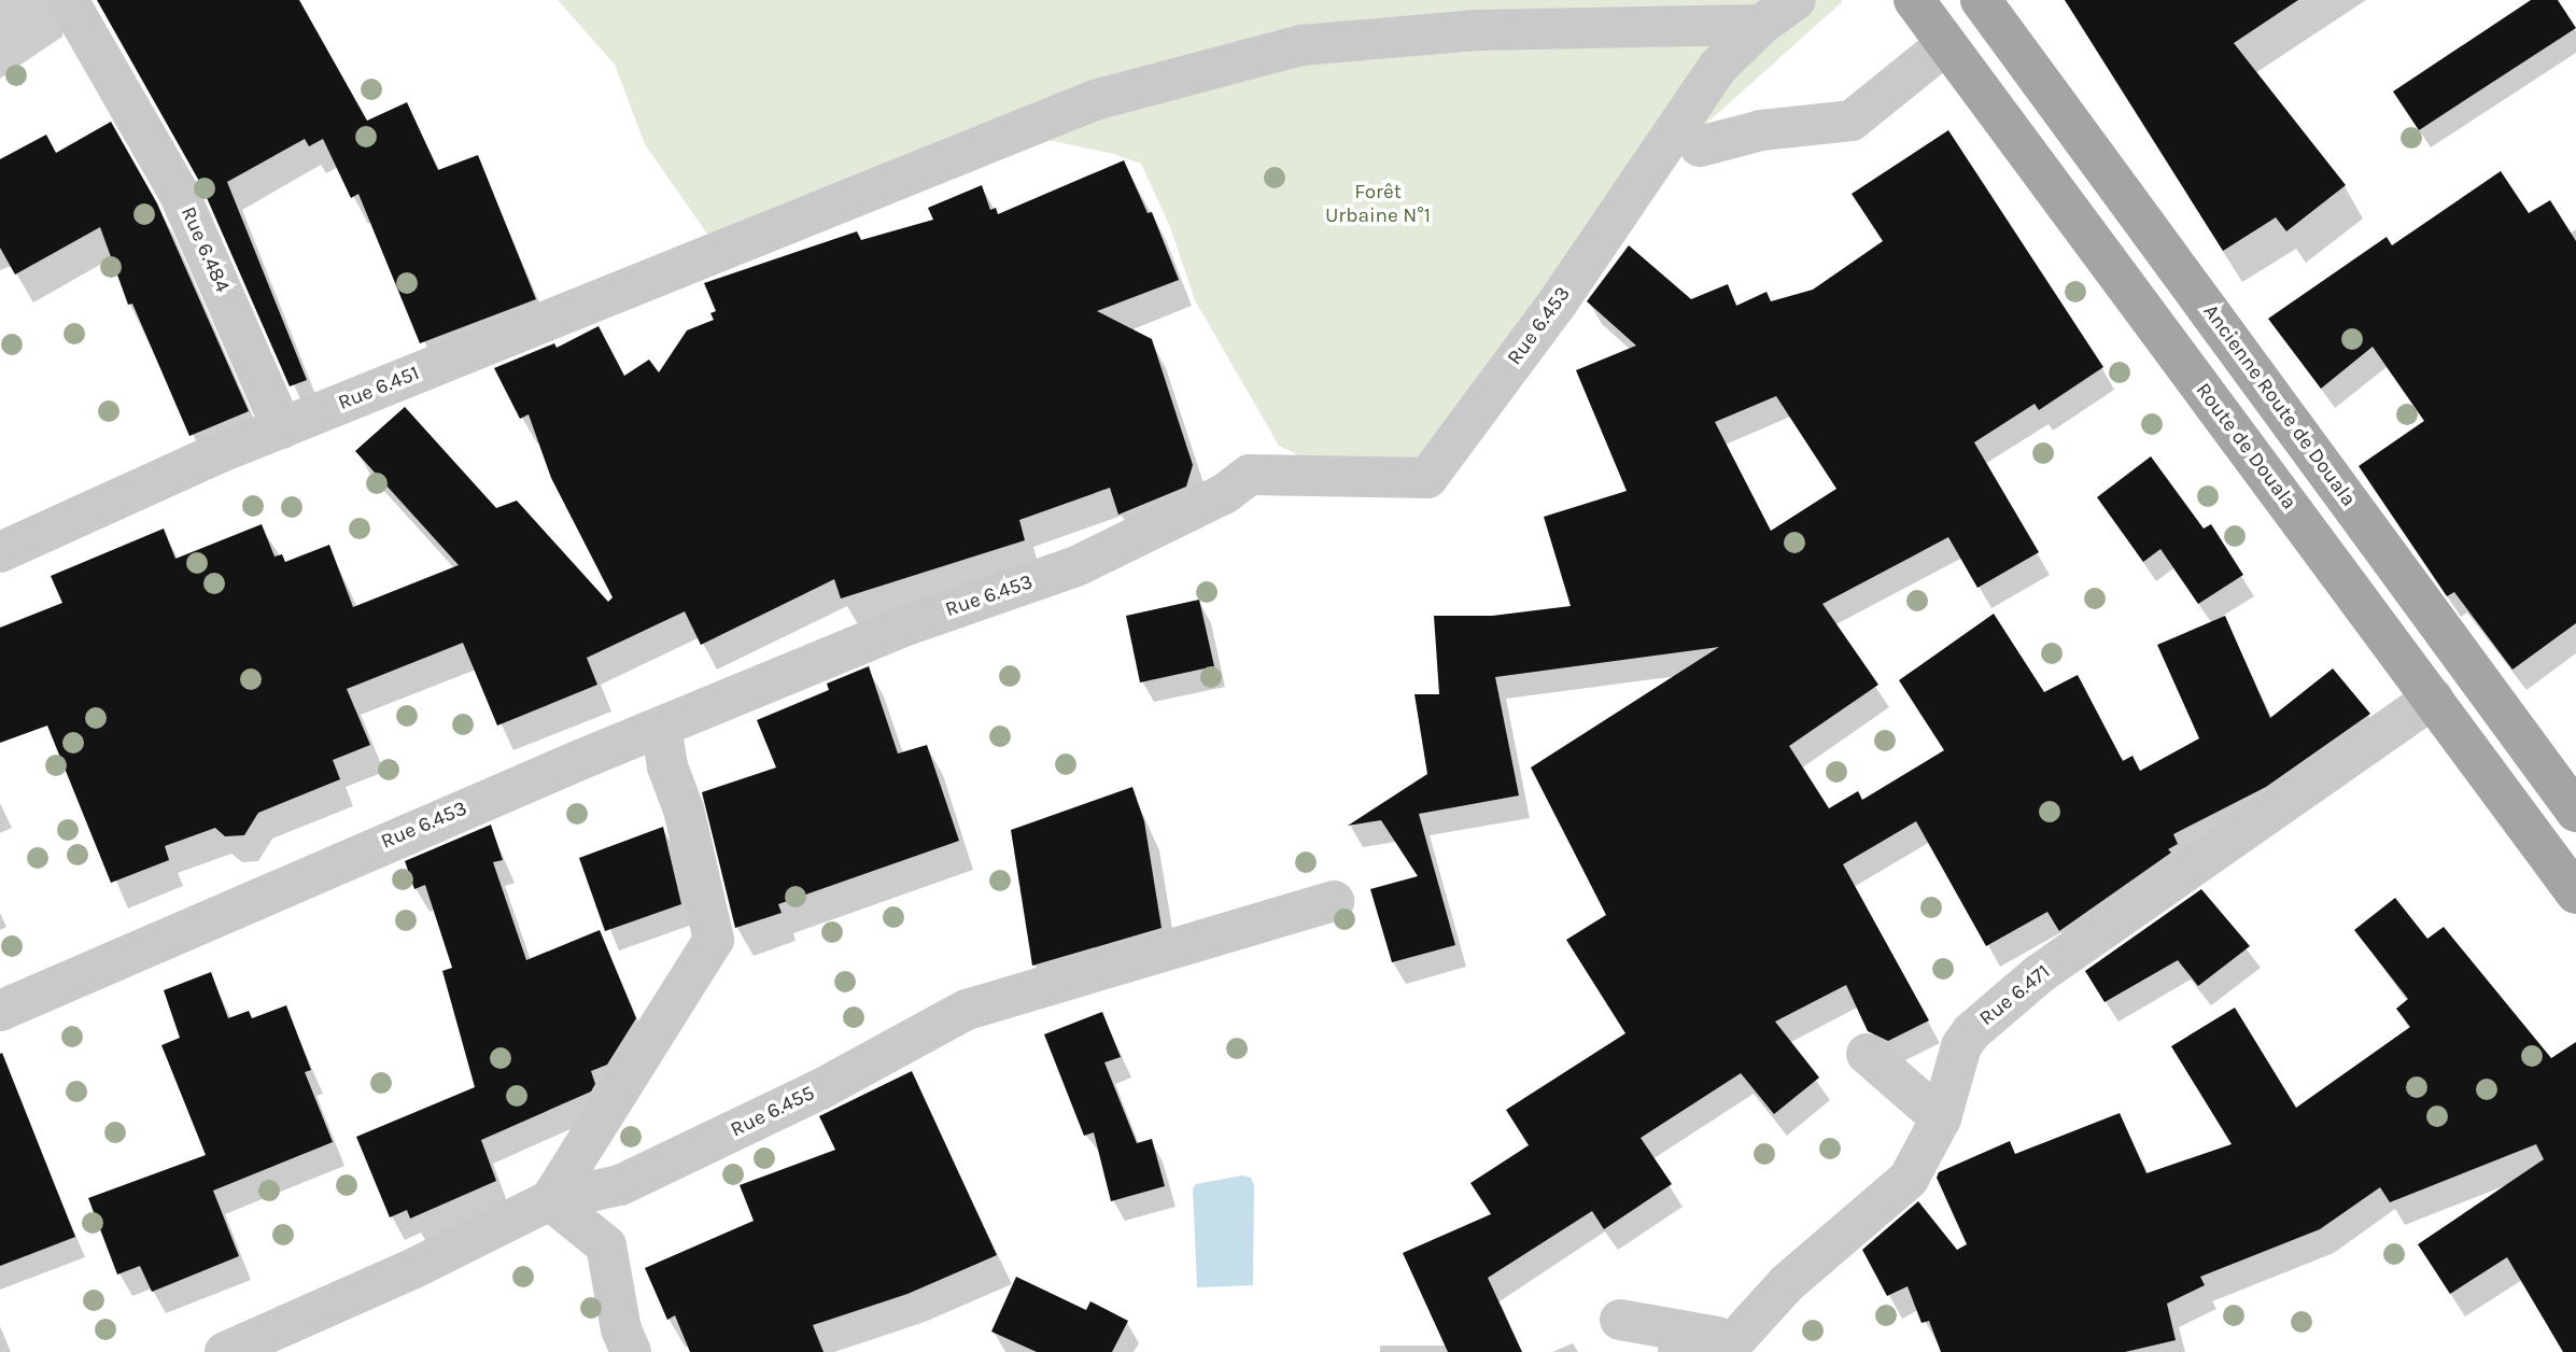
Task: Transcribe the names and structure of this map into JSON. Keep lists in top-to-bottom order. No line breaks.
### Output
{"streets":{"main road":["Ancienne Route de Douala","Route de Douala"],"street":["Rue 6.484","Rue 6.453","Rue 6.451","Rue 6.471","Rue 6.455"]},"crossings":[["Rue 6.484","Rue 6.451"],["Rue 6.453","Rue 6.451"],["Route de Douala","Rue 6.471"]],"parks":["Forêt Urbaine N°1"]}
